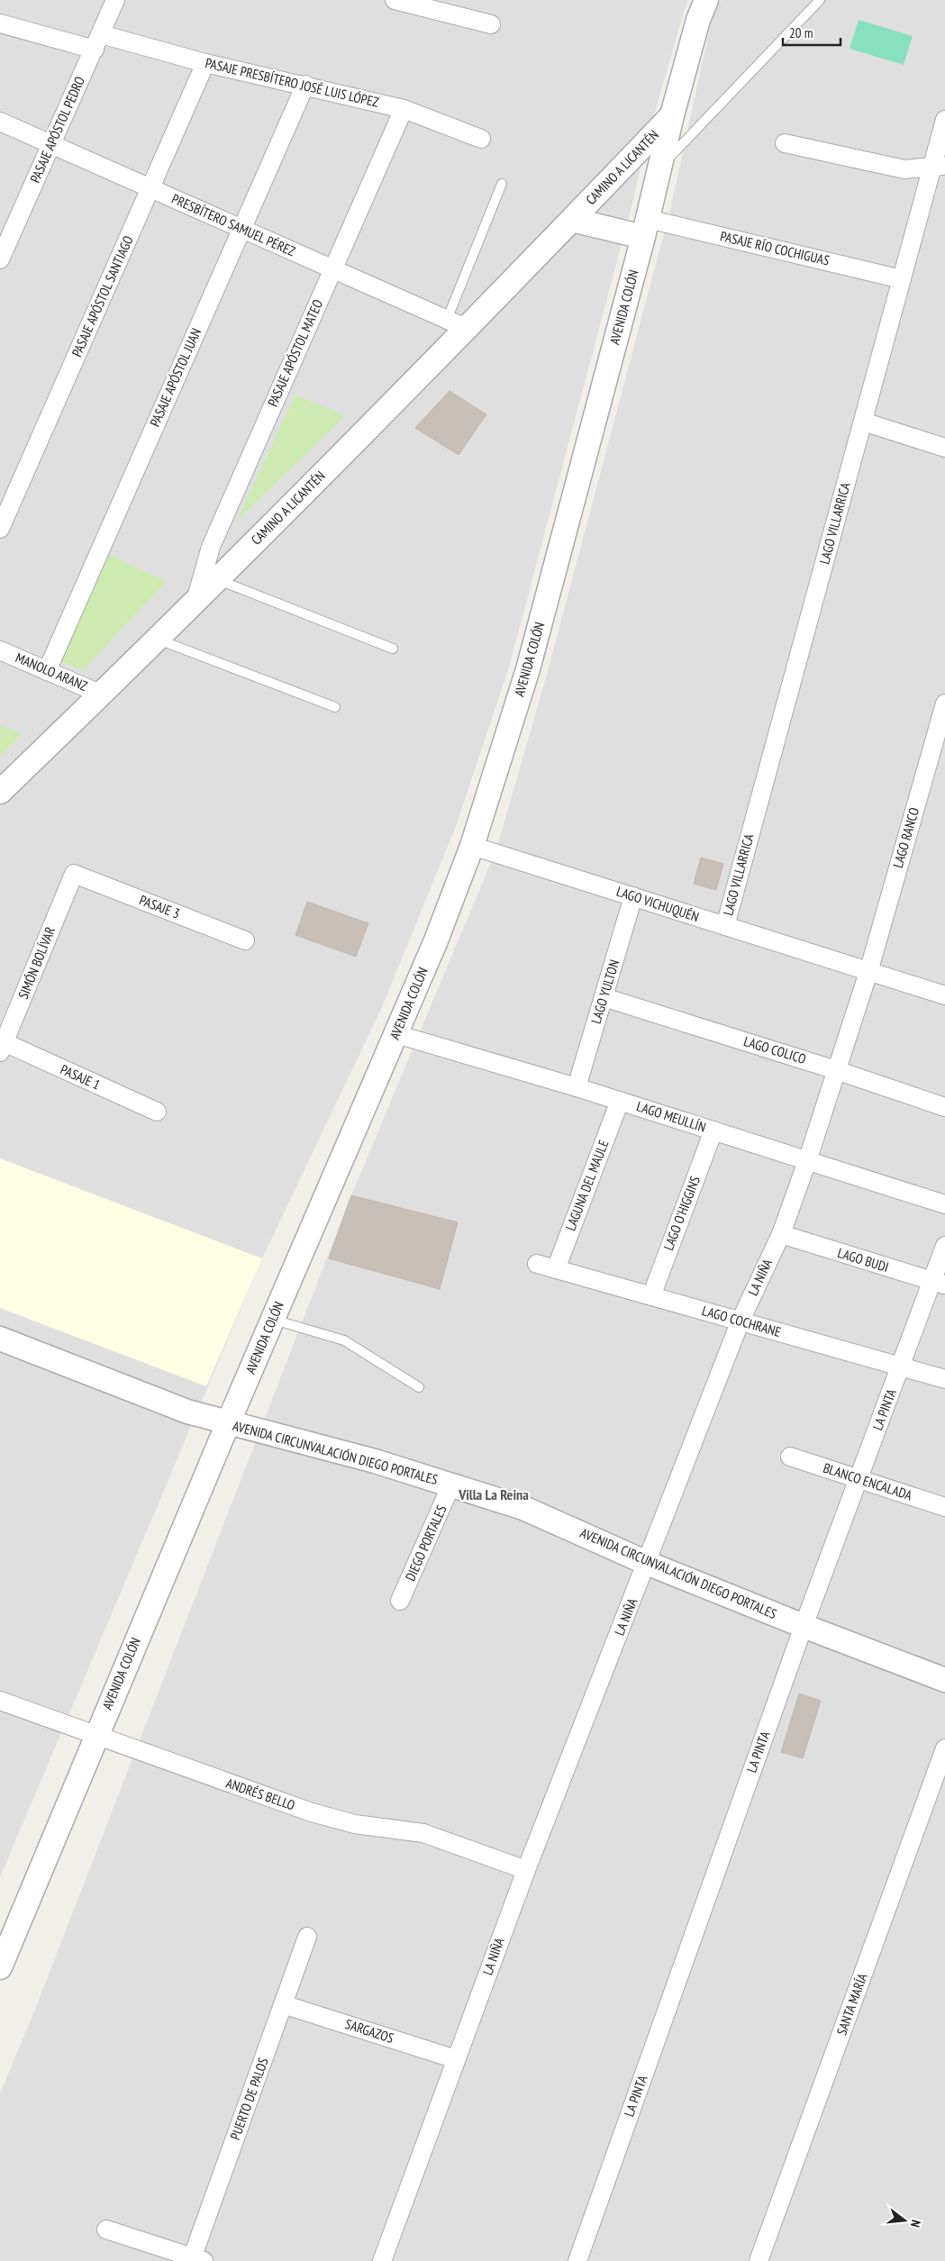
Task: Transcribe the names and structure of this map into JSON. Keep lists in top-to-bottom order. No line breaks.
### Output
{"streets":{"street":["PASAJE PRESBÍTERO JOSÉ LUIS LÓPEZ","PASAJE APÓSTOL PEDRO","CAMINO A LICANTÉN","PRESBÍTERO SAMUEL PÉREZ","PASAJE RÍO COCHIGUAS","PASAJE APÓSTOL SANTIAGO","AVENIDA COLÓN","PASAJE APÓSTOL MATEO","PASAJE APÓSTOL JUAN","LAGO VILLARRICA","MANOLO ARANZ","LAGO RANCO","LAGO VICHUQUÉN","PASAJE 3","SIMÓN BOLÍVAR","LAGO YULTON","LAGO COLICO","PASAJE 1","LAGO MEULLÍN","LAGUNA DEL MAULE","LAGO O'HIGGINS","LAGO BUDI","LA NIÑA","LAGO COCHRANE","LA PINTA","AVENIDA CIRCUNVALACIÓN DIEGO PORTALES","BLANCO ENCALADA","DIEGO PORTALES","ANDRÉS BELLO","SANTA MARÍA","SARGAZOS","PUERTO DE PALOS"]},"crossings":[["PASAJE PRESBÍTERO JOSÉ LUIS LÓPEZ","PASAJE APÓSTOL PEDRO"],["PASAJE PRESBÍTERO JOSÉ LUIS LÓPEZ","PASAJE APÓSTOL SANTIAGO"],["PASAJE PRESBÍTERO JOSÉ LUIS LÓPEZ","PASAJE APÓSTOL MATEO"],["PASAJE PRESBÍTERO JOSÉ LUIS LÓPEZ","PASAJE APÓSTOL JUAN"],["PASAJE APÓSTOL PEDRO","PRESBÍTERO SAMUEL PÉREZ"],["CAMINO A LICANTÉN","PRESBÍTERO SAMUEL PÉREZ"],["CAMINO A LICANTÉN","PASAJE RÍO COCHIGUAS"],["CAMINO A LICANTÉN","AVENIDA COLÓN"],["CAMINO A LICANTÉN","PASAJE APÓSTOL MATEO"],["CAMINO A LICANTÉN","MANOLO ARANZ"],["PRESBÍTERO SAMUEL PÉREZ","PASAJE APÓSTOL SANTIAGO"],["PRESBÍTERO SAMUEL PÉREZ","PASAJE APÓSTOL MATEO"],["PRESBÍTERO SAMUEL PÉREZ","PASAJE APÓSTOL JUAN"],["PASAJE RÍO COCHIGUAS","AVENIDA COLÓN"],["PASAJE RÍO COCHIGUAS","LAGO VILLARRICA"],["AVENIDA COLÓN","LAGO VICHUQUÉN"],["AVENIDA COLÓN","LAGO MEULLÍN"],["AVENIDA COLÓN","AVENIDA CIRCUNVALACIÓN DIEGO PORTALES"],["AVENIDA COLÓN","ANDRÉS BELLO"],["PASAJE APÓSTOL JUAN","MANOLO ARANZ"],["LAGO VILLARRICA","LAGO VICHUQUÉN"],["LAGO RANCO","LAGO VICHUQUÉN"],["LAGO RANCO","LA NIÑA"],["LAGO VICHUQUÉN","LAGO YULTON"],["LAGO VICHUQUÉN","LA NIÑA"],["PASAJE 3","SIMÓN BOLÍVAR"],["SIMÓN BOLÍVAR","PASAJE 1"],["LAGO YULTON","LAGO COLICO"],["LAGO YULTON","LAGO MEULLÍN"],["LAGO COLICO","LA NIÑA"],["LAGO MEULLÍN","LAGUNA DEL MAULE"],["LAGO MEULLÍN","LAGO O'HIGGINS"],["LAGO MEULLÍN","LA NIÑA"],["LAGUNA DEL MAULE","LAGO COCHRANE"],["LAGO O'HIGGINS","LAGO COCHRANE"],["LAGO BUDI","LA NIÑA"],["LAGO BUDI","LA PINTA"],["LA NIÑA","LAGO COCHRANE"],["LA NIÑA","AVENIDA CIRCUNVALACIÓN DIEGO PORTALES"],["LA NIÑA","ANDRÉS BELLO"],["LA NIÑA","SARGAZOS"],["LAGO COCHRANE","LA PINTA"],["LA PINTA","AVENIDA CIRCUNVALACIÓN DIEGO PORTALES"],["LA PINTA","BLANCO ENCALADA"],["AVENIDA CIRCUNVALACIÓN DIEGO PORTALES","DIEGO PORTALES"],["SARGAZOS","PUERTO DE PALOS"]],"districts":["Villa La Reina"],"scale_bar":"20 m","north":"right"}
